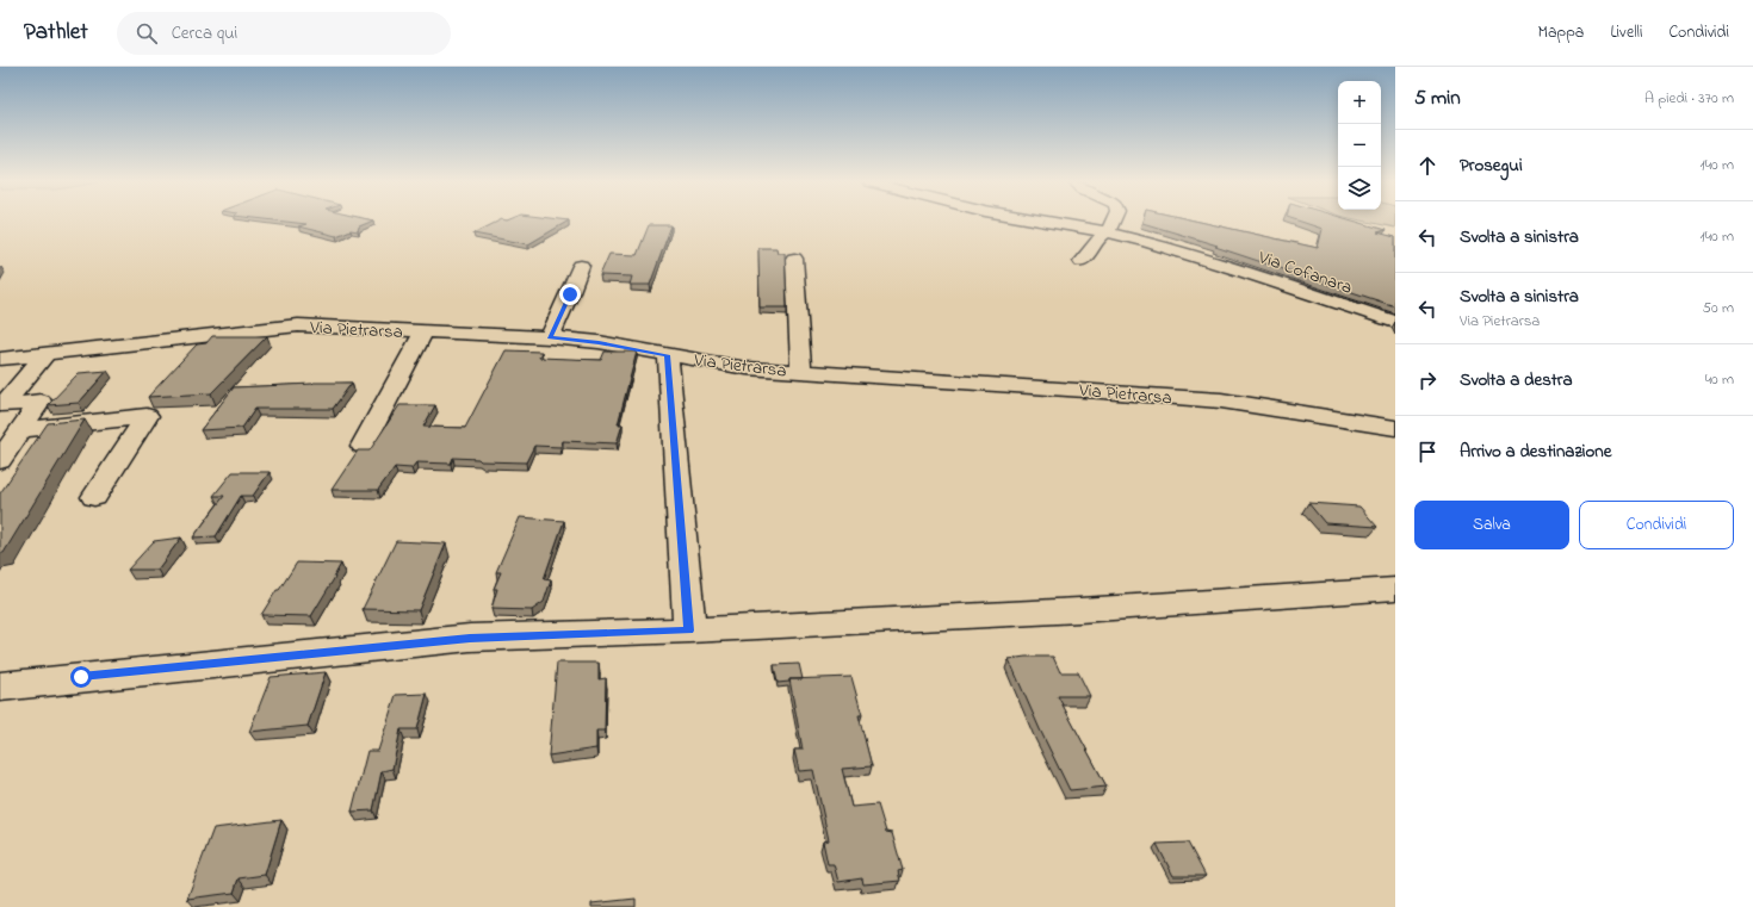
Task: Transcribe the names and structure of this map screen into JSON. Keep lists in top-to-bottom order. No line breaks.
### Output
{"streets":{"street":["Via Cofanara","Via Pietrarsa"]},"page":{"header":"Pathlet","search":"Cerca qui","nav":["Mappa","Livelli","Condividi"],"heading":["5 min","A piedi · 370 m"],"map_buttons":["+","−"],"list":[["Prosegui","140 m"],["Svolta a sinistra","140 m"],["Svolta a sinistra","Via Pietrarsa","50 m"],["Svolta a destra","40 m"],"Arrivo a destinazione"],"buttons":["Salva","Condividi"]}}
